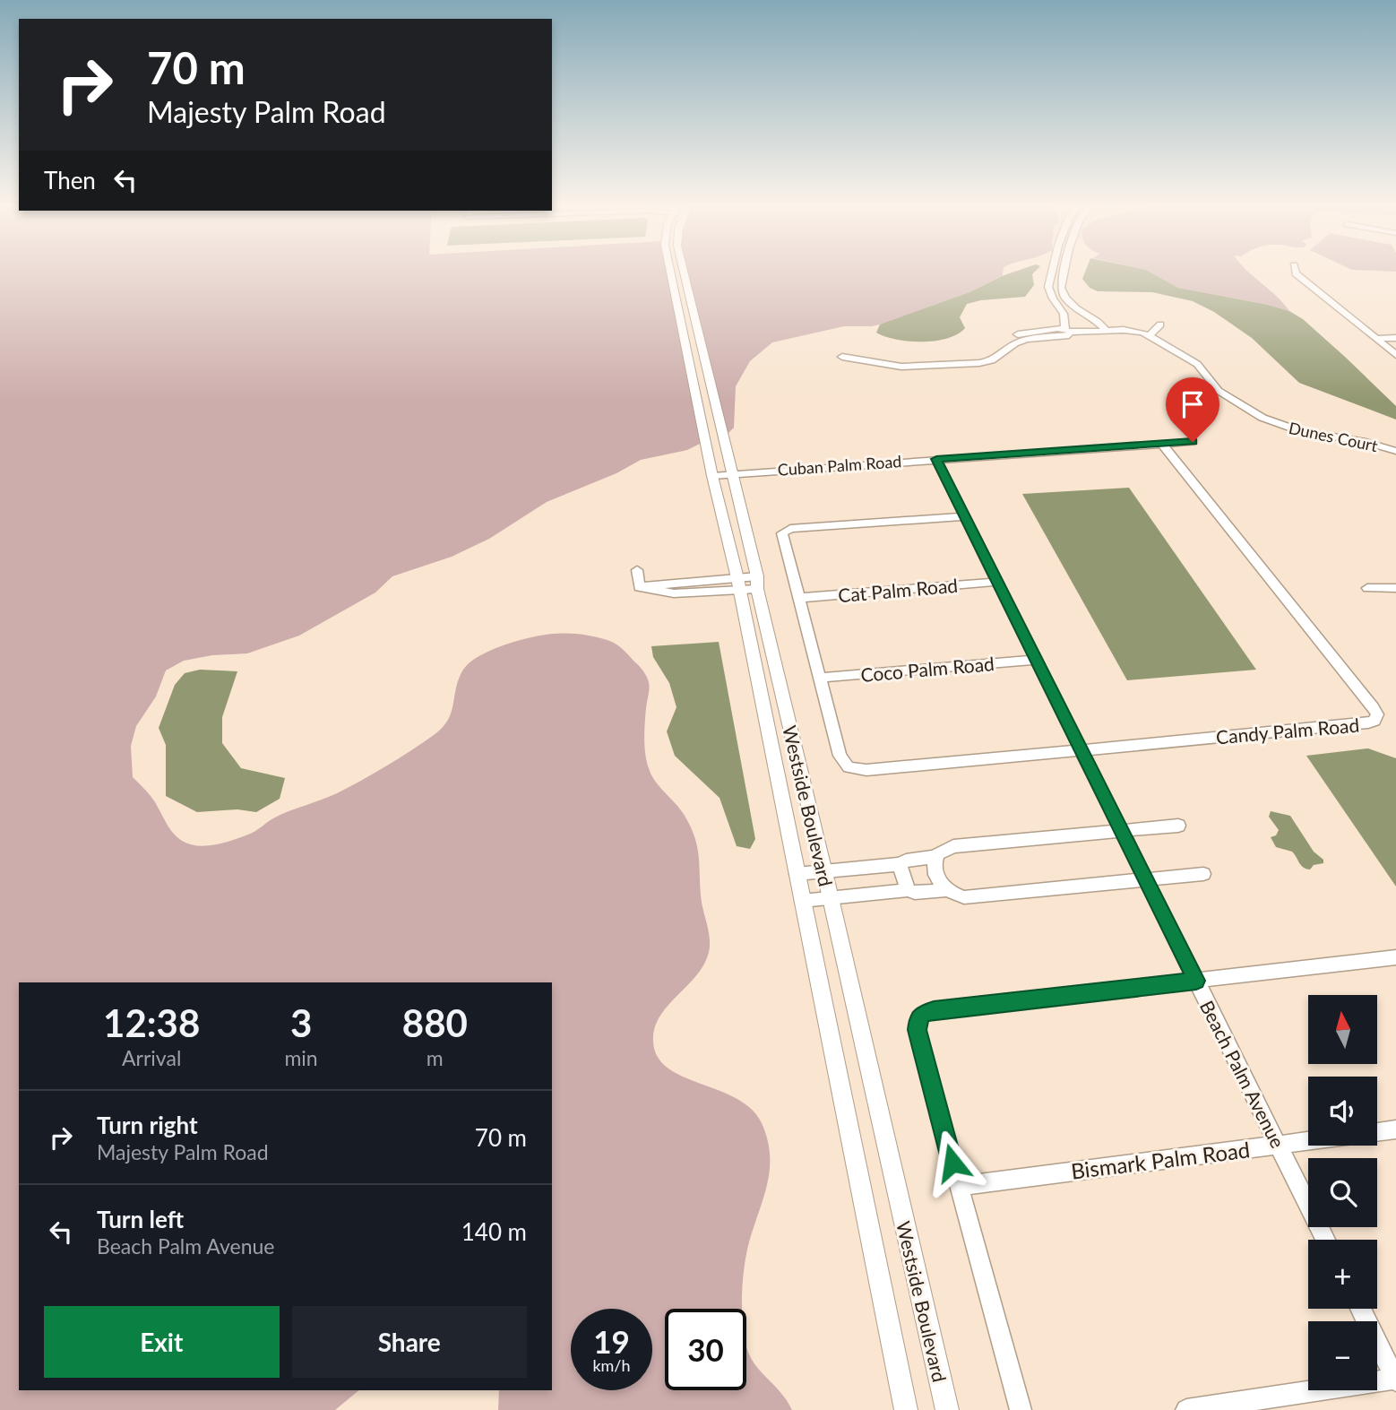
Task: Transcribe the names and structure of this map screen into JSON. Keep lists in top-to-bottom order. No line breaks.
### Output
{"streets":{"street":["Dunes Court","Cuban Palm Road","Cat Palm Road","Coco Palm Road","Candy Palm Road","Westside Boulevard","Beach Palm Avenue","Bismark Palm Road"]},"crossings":[["Cuban Palm Road","Candy Palm Road"],["Cuban Palm Road","Westside Boulevard"],["Cuban Palm Road","Beach Palm Avenue"],["Cat Palm Road","Beach Palm Avenue"],["Coco Palm Road","Candy Palm Road"],["Coco Palm Road","Beach Palm Avenue"],["Candy Palm Road","Beach Palm Avenue"],["Beach Palm Avenue","Bismark Palm Road"]],"north":"top","page":{"turn":["70 m","Majesty Palm Road"],"then":"Then","eta":["12:38","Arrival","3","min","880","m"],"map_buttons":["+","−"],"list":[{"name":"Turn right","note":"Majesty Palm Road","value":"70 m"},{"name":"Turn left","note":"Beach Palm Avenue","value":"140 m"}],"buttons":["Exit","Share"],"speed":"19 km/h","limit":"30"}}
